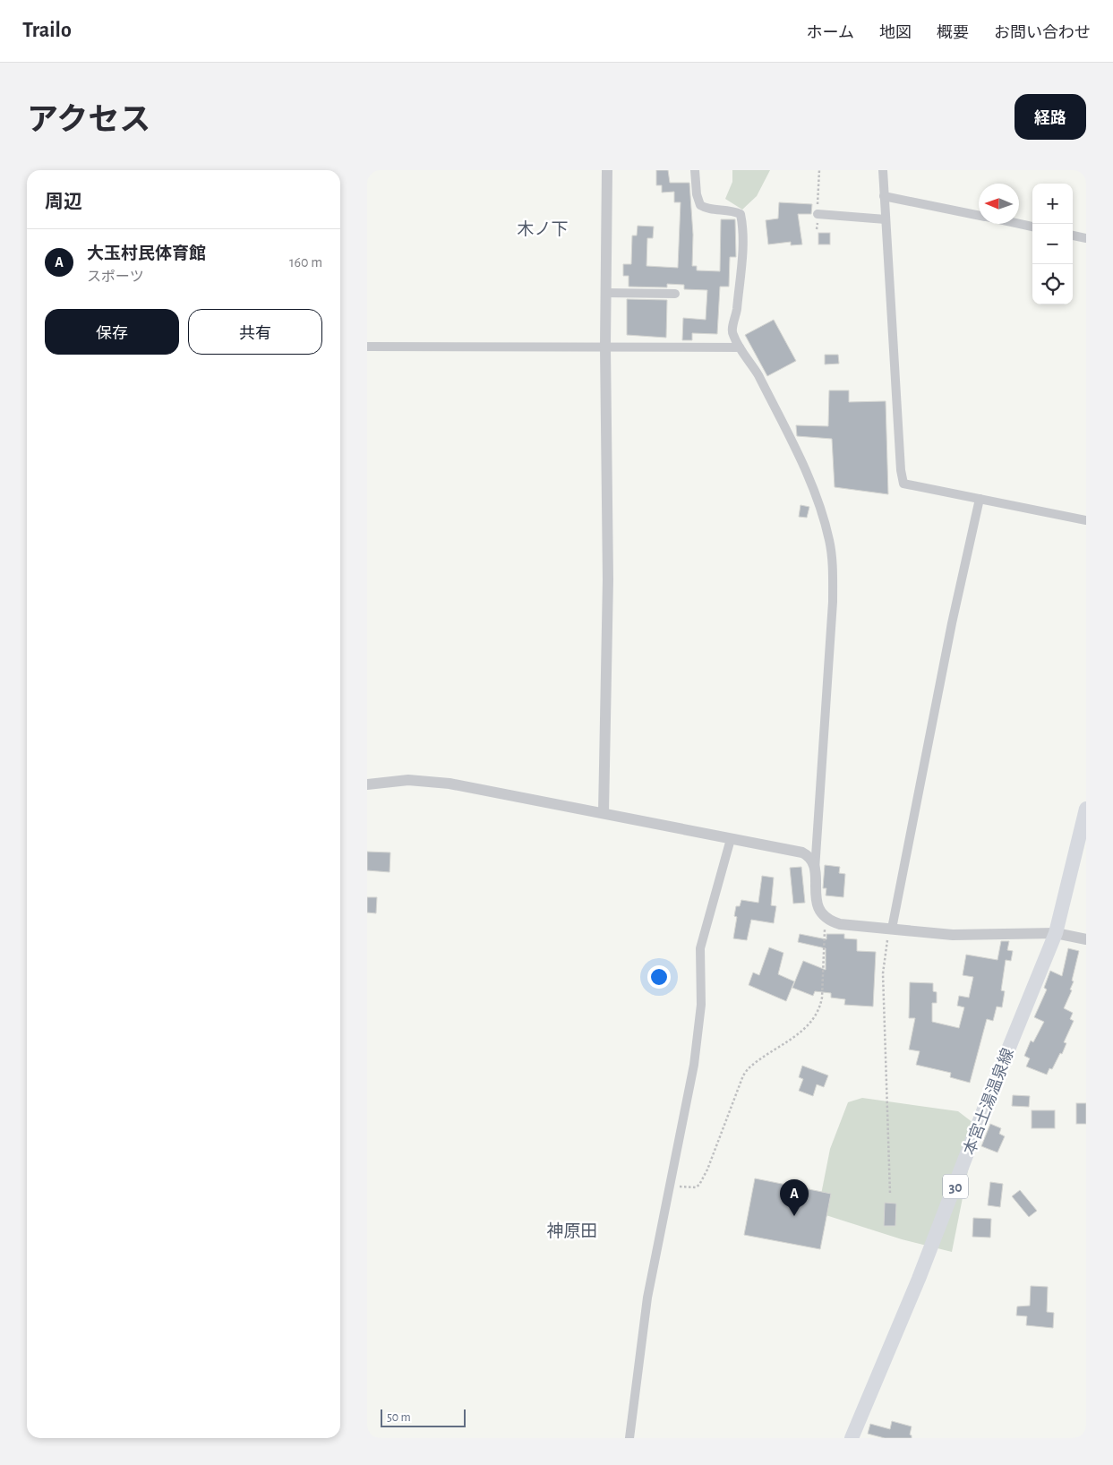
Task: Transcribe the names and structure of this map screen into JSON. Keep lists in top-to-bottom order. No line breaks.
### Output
{"streets":{"main road":["本宮土湯温泉線","30"]},"districts":["木ノ下","神原田"],"scale_bar":"50 m","north":"left","page":{"header":"Trailo","nav":["ホーム","地図","概要","お問い合わせ"],"title":"アクセス","buttons":["経路",["保存","共有"]],"heading":"周辺","map_buttons":["+","−"],"list":[{"mark":"A","name":"大玉村民体育館","note":"スポーツ","value":"160 m"}],"pins":"A","scale":"50 m"}}
